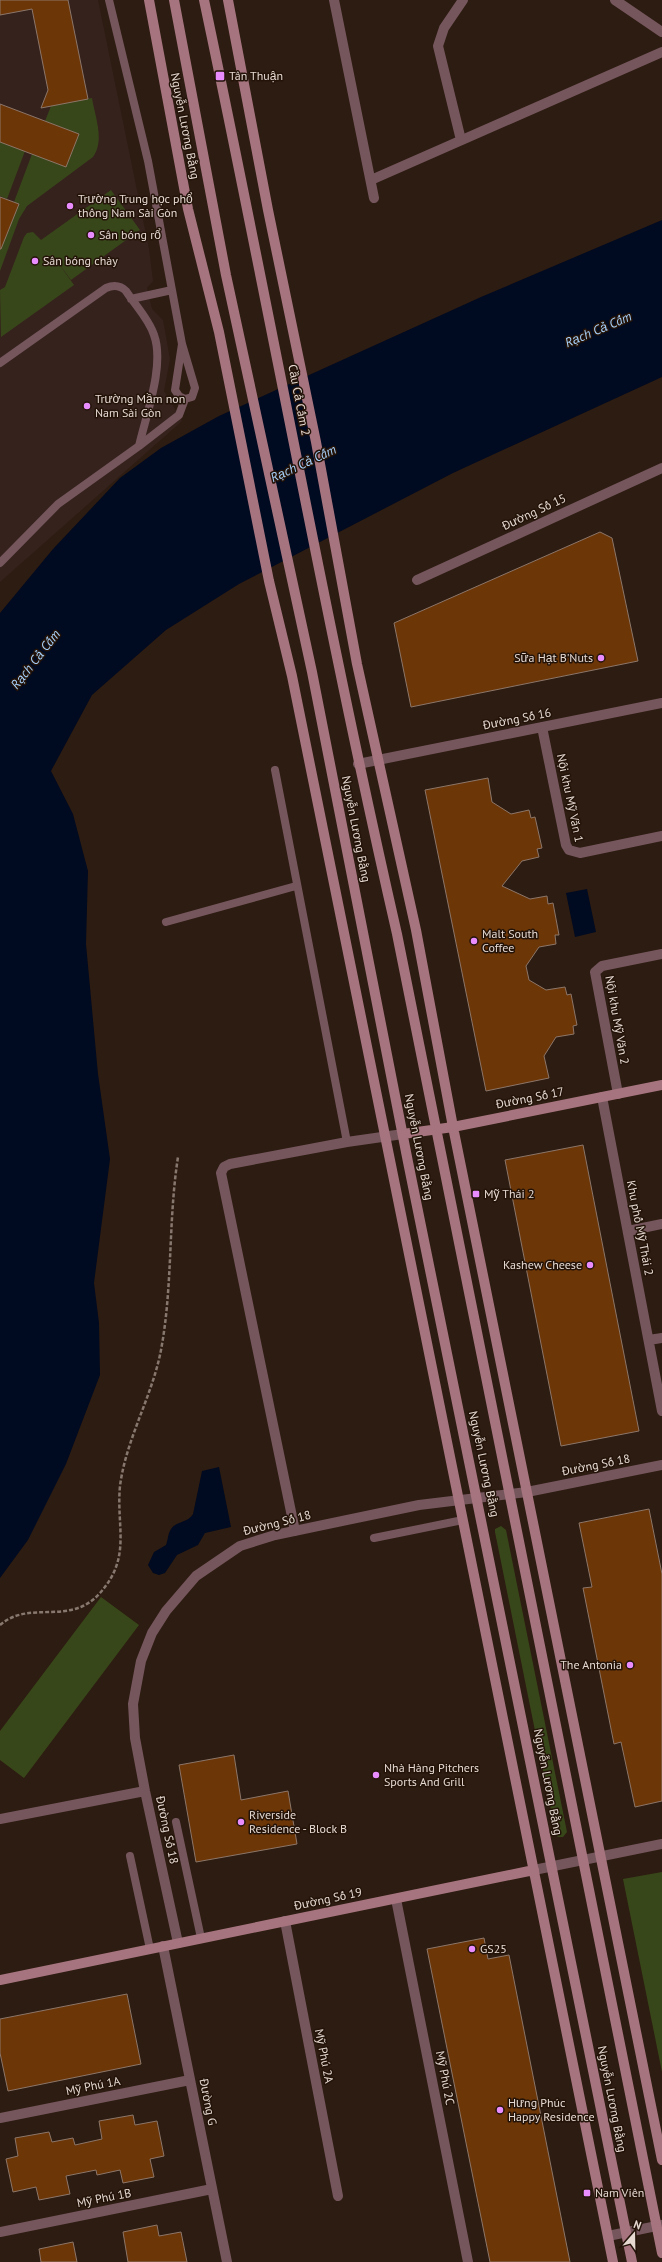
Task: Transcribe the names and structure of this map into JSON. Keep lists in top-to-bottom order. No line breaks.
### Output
{"streets":{"main road":["Nguyễn Lương Bằng","Cầu Cả Cấm 2","Đường Số 17","Đường Số 19"],"street":["Đường Số 15","Đường Số 16","Nội khu Mỹ Văn 1","Nội khu Mỹ Văn 2","Khu phố Mỹ Thái 2","Đường Số 18","Mỹ Phú 2A","Mỹ Phú 2C","Mỹ Phú 1A","Đường G","Mỹ Phú 1B"]},"crossings":[["Nguyễn Lương Bằng","Cầu Cả Cấm 2"],["Nguyễn Lương Bằng","Đường Số 17"],["Nguyễn Lương Bằng","Đường Số 18"],["Nguyễn Lương Bằng","Đường Số 19"],["Cầu Cả Cấm 2","Đường Số 16"],["Đường Số 16","Nội khu Mỹ Văn 1"],["Nội khu Mỹ Văn 2","Đường Số 17"],["Đường Số 17","Khu phố Mỹ Thái 2"],["Đường Số 18","Đường Số 19"],["Đường Số 19","Mỹ Phú 2A"],["Đường Số 19","Mỹ Phú 2C"],["Đường Số 19","Đường G"],["Mỹ Phú 1A","Đường G"],["Đường G","Mỹ Phú 1B"]],"water":["Rạch Cả Cấm"],"places":{"transit":["Tân Thuận","Mỹ Thái 2","Nam Viên"],"other":["Trường Trung học phổ thông Nam Sài Gòn","Sân bóng rổ","Sân bóng chày","Trường Mầm non Nam Sài Gòn","Sữa Hạt B'Nuts","Malt South Coffee","Kashew Cheese","The Antonia","Nhà Hàng Pitchers Sports And Grill","Riverside Residence - Block B","GS25","Hưng Phúc Happy Residence"]},"north":"top"}
